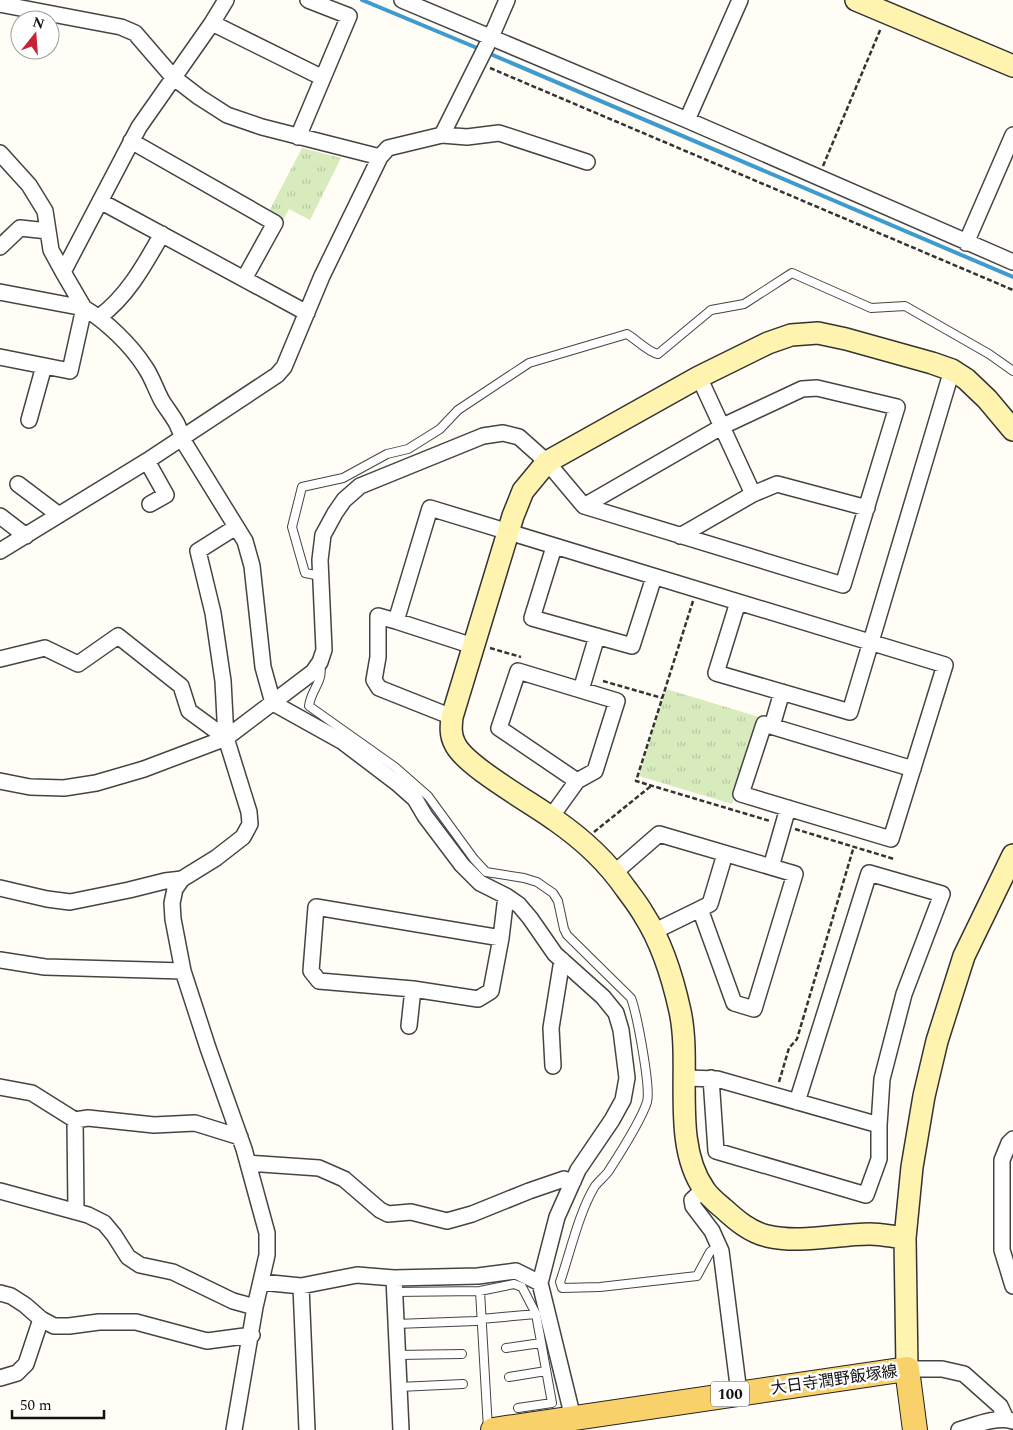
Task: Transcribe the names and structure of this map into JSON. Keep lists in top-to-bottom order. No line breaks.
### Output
{"streets":{"main road":["大日寺潤野飯塚線","100"]},"scale_bar":"50 m","north":"top"}
